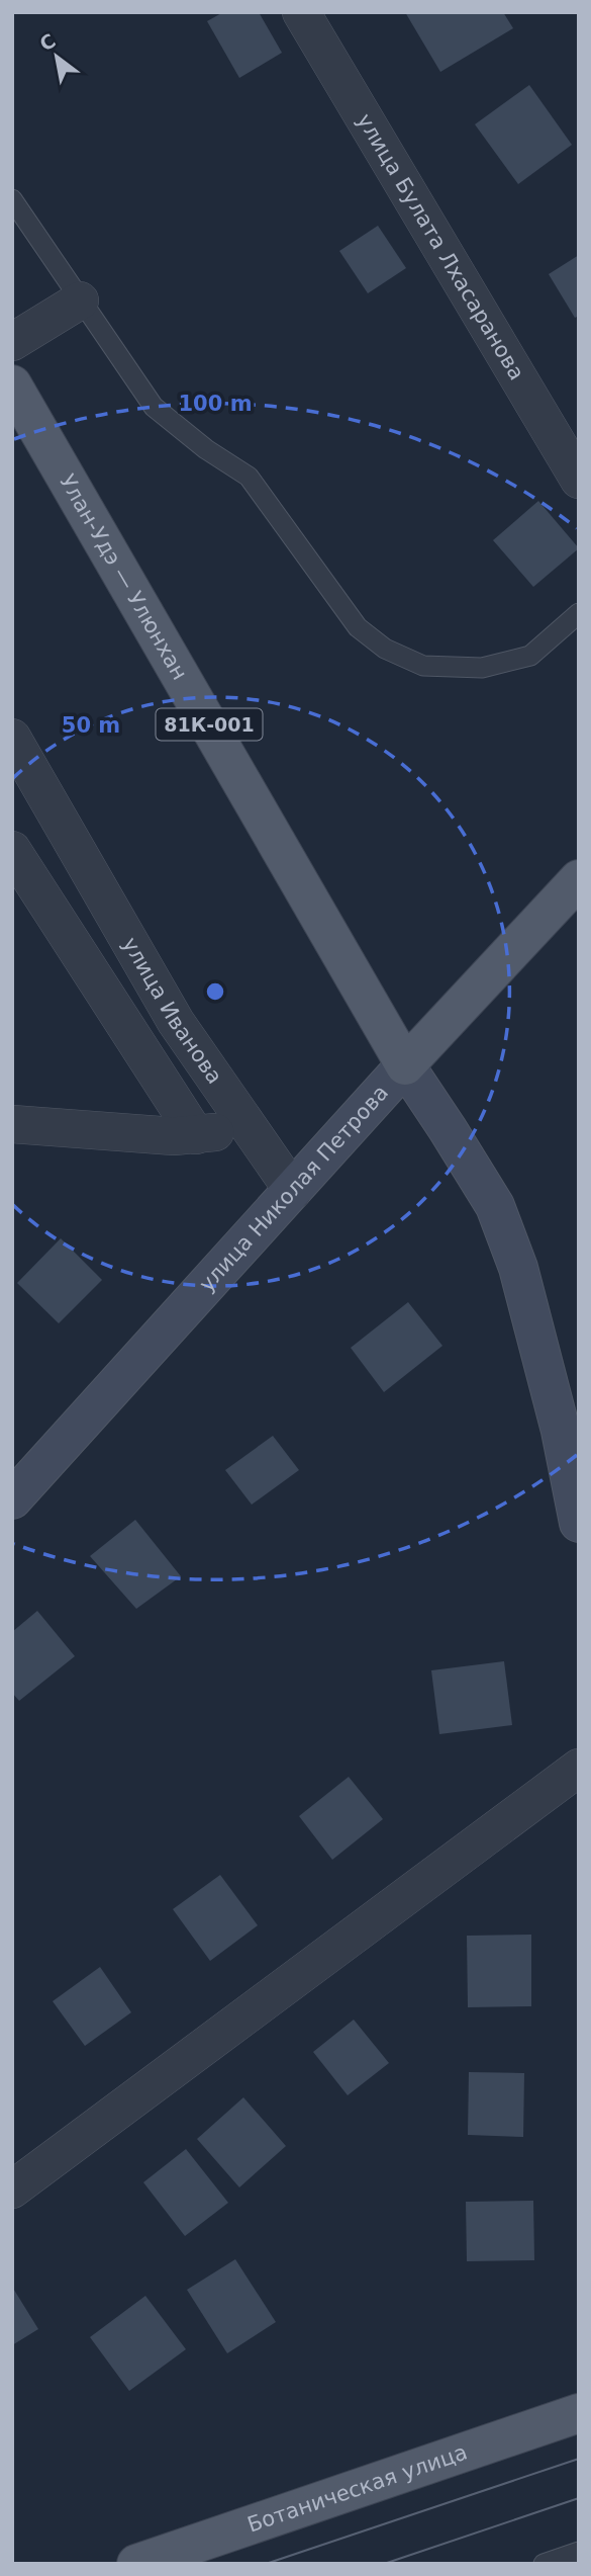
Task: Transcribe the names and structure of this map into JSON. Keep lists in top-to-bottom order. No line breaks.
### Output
{"streets":{"main road":["Улан-Удэ — Улюнхан","81К-001","улица Николая Петрова","Ботаническая улица"],"street":["улица Булата Лхасаранова","улица Иванова"]},"crossings":[["Улан-Удэ — Улюнхан","улица Николая Петрова"],["улица Иванова","улица Николая Петрова"]],"north":"top left","rings":["100 m","50 m"]}
